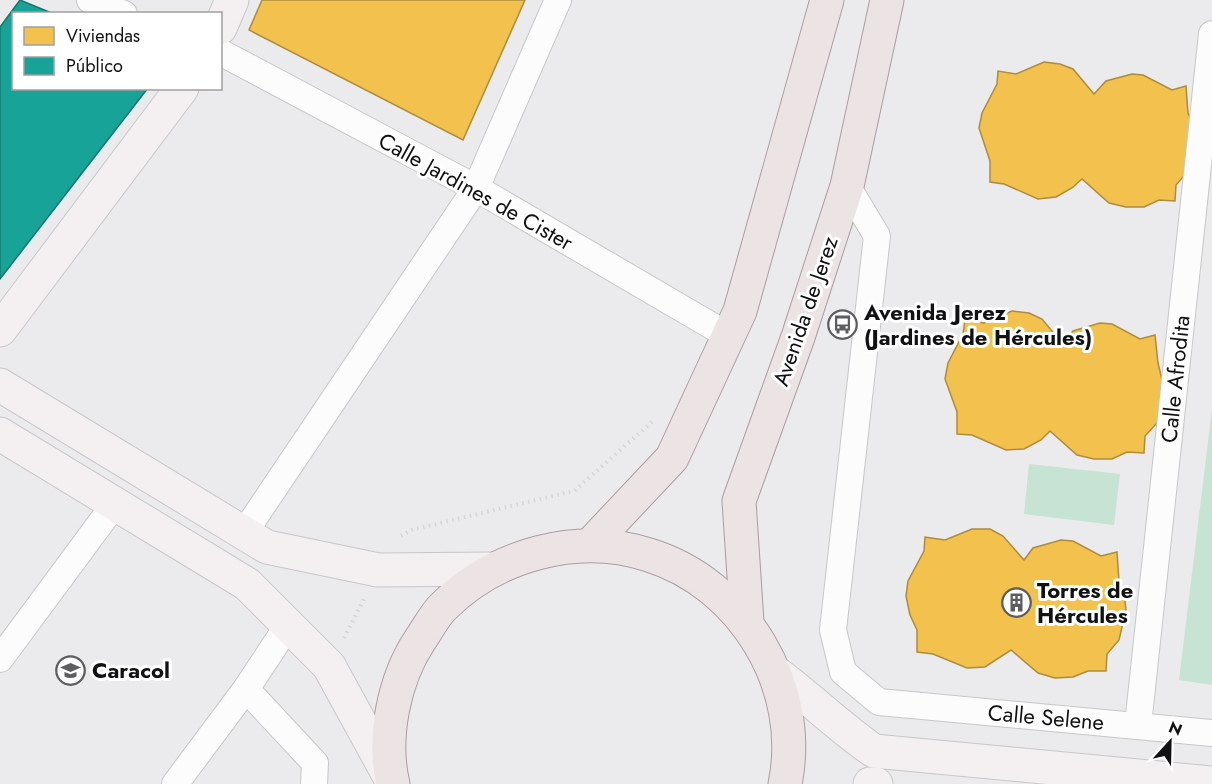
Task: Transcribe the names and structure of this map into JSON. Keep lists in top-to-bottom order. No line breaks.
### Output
{"streets":{"main road":["Avenida de Jerez"],"street":["Calle Jardines de Cister","Calle Afrodita","Calle Selene"]},"crossings":[["Avenida de Jerez","Calle Selene"],["Calle Afrodita","Calle Selene"]],"places":{"bus stop":["Avenida Jerez (Jardines de Hércules)"],"building":["Torres de Hércules"],"school or university":["Caracol"]},"legend":["Viviendas","Público"],"north":"top"}
